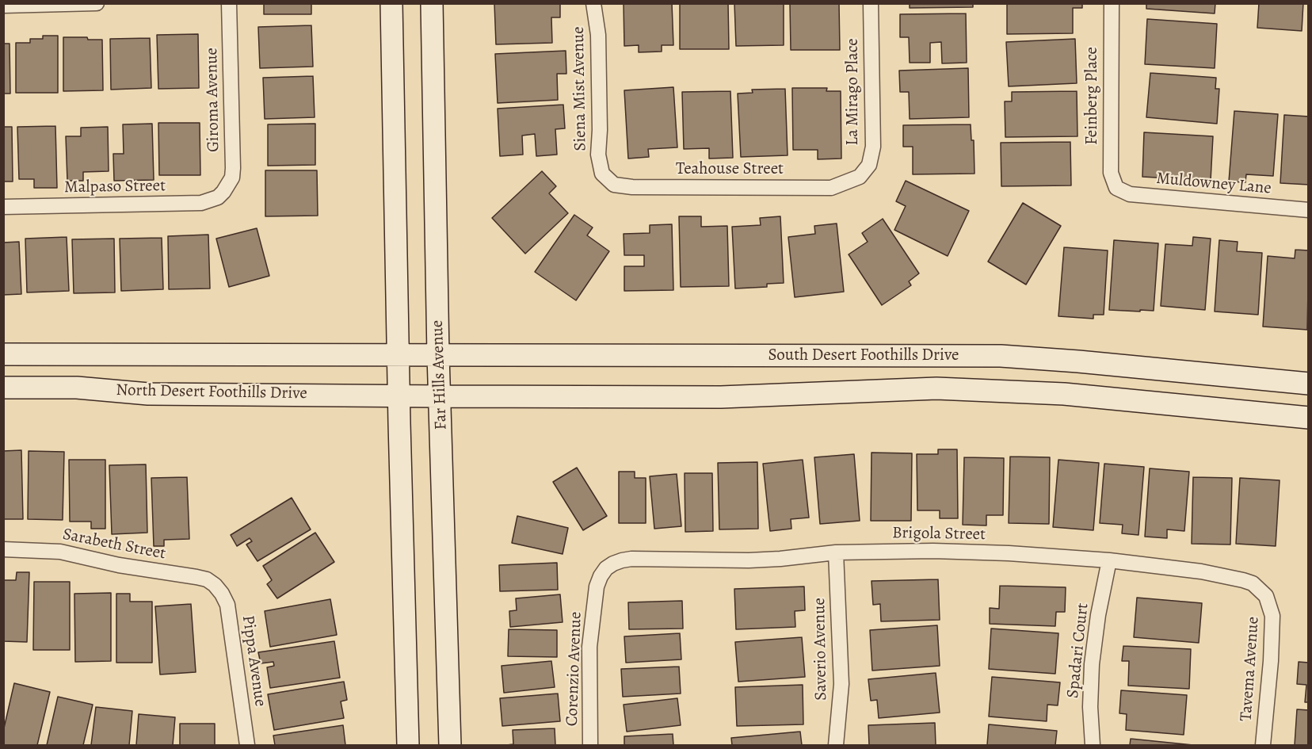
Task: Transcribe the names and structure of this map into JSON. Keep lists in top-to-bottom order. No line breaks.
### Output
{"streets":{"main road":["South Desert Foothills Drive","Far Hills Avenue","North Desert Foothills Drive"],"street":["Siena Mist Avenue","La Mirago Place","Feinberg Place","Giroma Avenue","Teahouse Street","Muldowney Lane","Malpaso Street","Brigola Street","Sarabeth Street","Saverio Avenue","Spadari Court","Pippa Avenue","Corenzio Avenue","Tavema Avenue"]},"crossings":[["Siena Mist Avenue","Teahouse Street"],["La Mirago Place","Teahouse Street"],["Feinberg Place","Muldowney Lane"],["Giroma Avenue","Malpaso Street"],["South Desert Foothills Drive","Far Hills Avenue"],["South Desert Foothills Drive","North Desert Foothills Drive"],["Far Hills Avenue","North Desert Foothills Drive"],["Brigola Street","Saverio Avenue"],["Brigola Street","Spadari Court"],["Brigola Street","Corenzio Avenue"],["Brigola Street","Tavema Avenue"],["Sarabeth Street","Pippa Avenue"]]}
